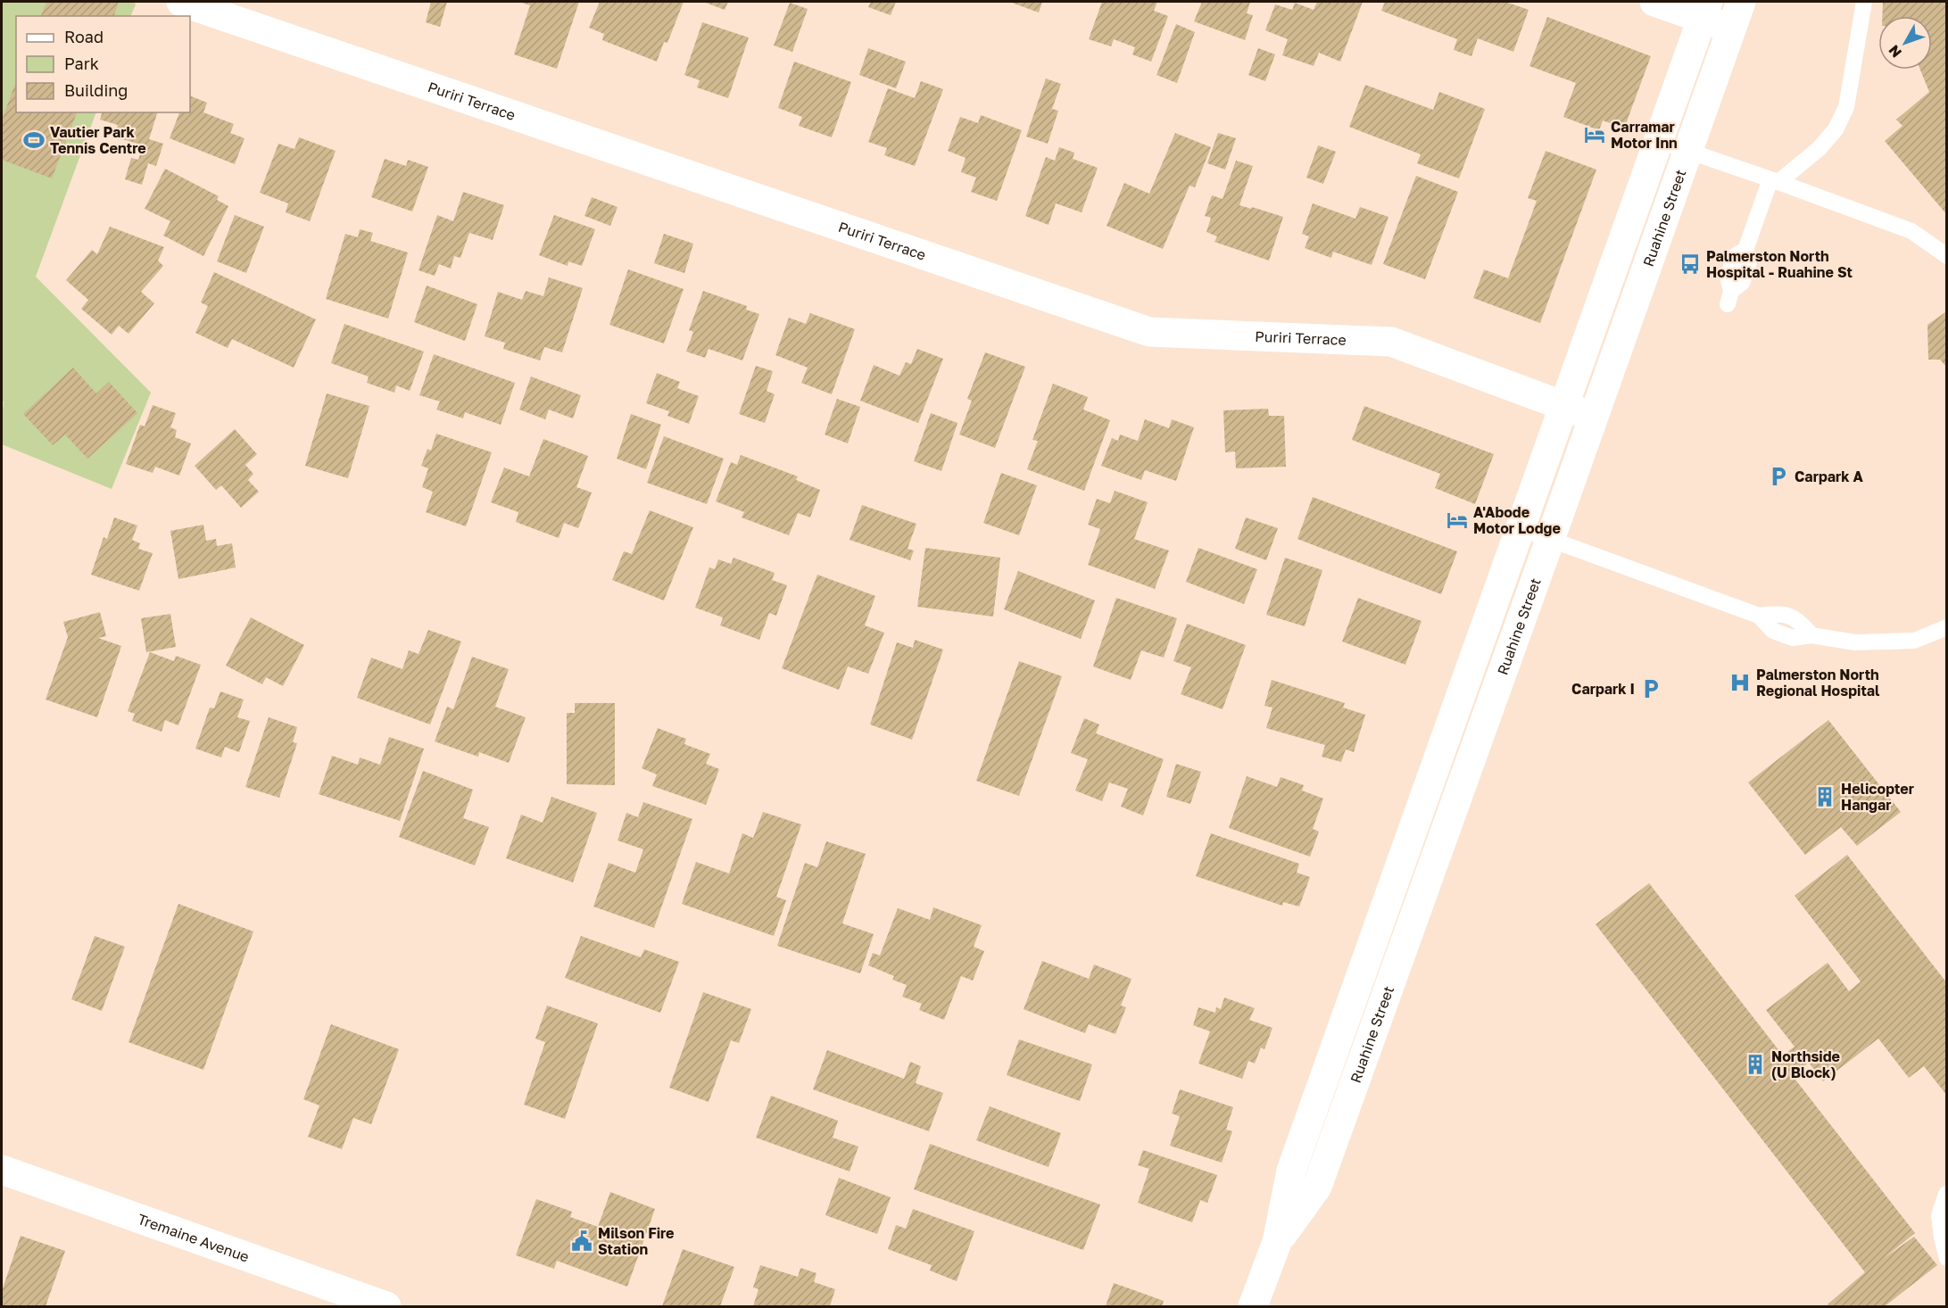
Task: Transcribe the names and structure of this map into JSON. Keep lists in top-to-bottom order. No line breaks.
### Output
{"streets":{"main road":["Puriri Terrace","Ruahine Street","Tremaine Avenue"]},"crossings":[["Puriri Terrace","Ruahine Street"]],"places":{"hotel":["Carramar Motor Inn","A'Abode Motor Lodge"],"sports":["Vautier Park Tennis Centre"],"bus stop":["Palmerston North Hospital - Ruahine St"],"parking":["Carpark A","Carpark I"],"hospital":["Palmerston North Regional Hospital"],"building":["Helicopter Hangar","Northside (U Block)"],"public building":["Milson Fire Station"]},"legend":["Road","Park","Building"],"north":"bottom left"}
